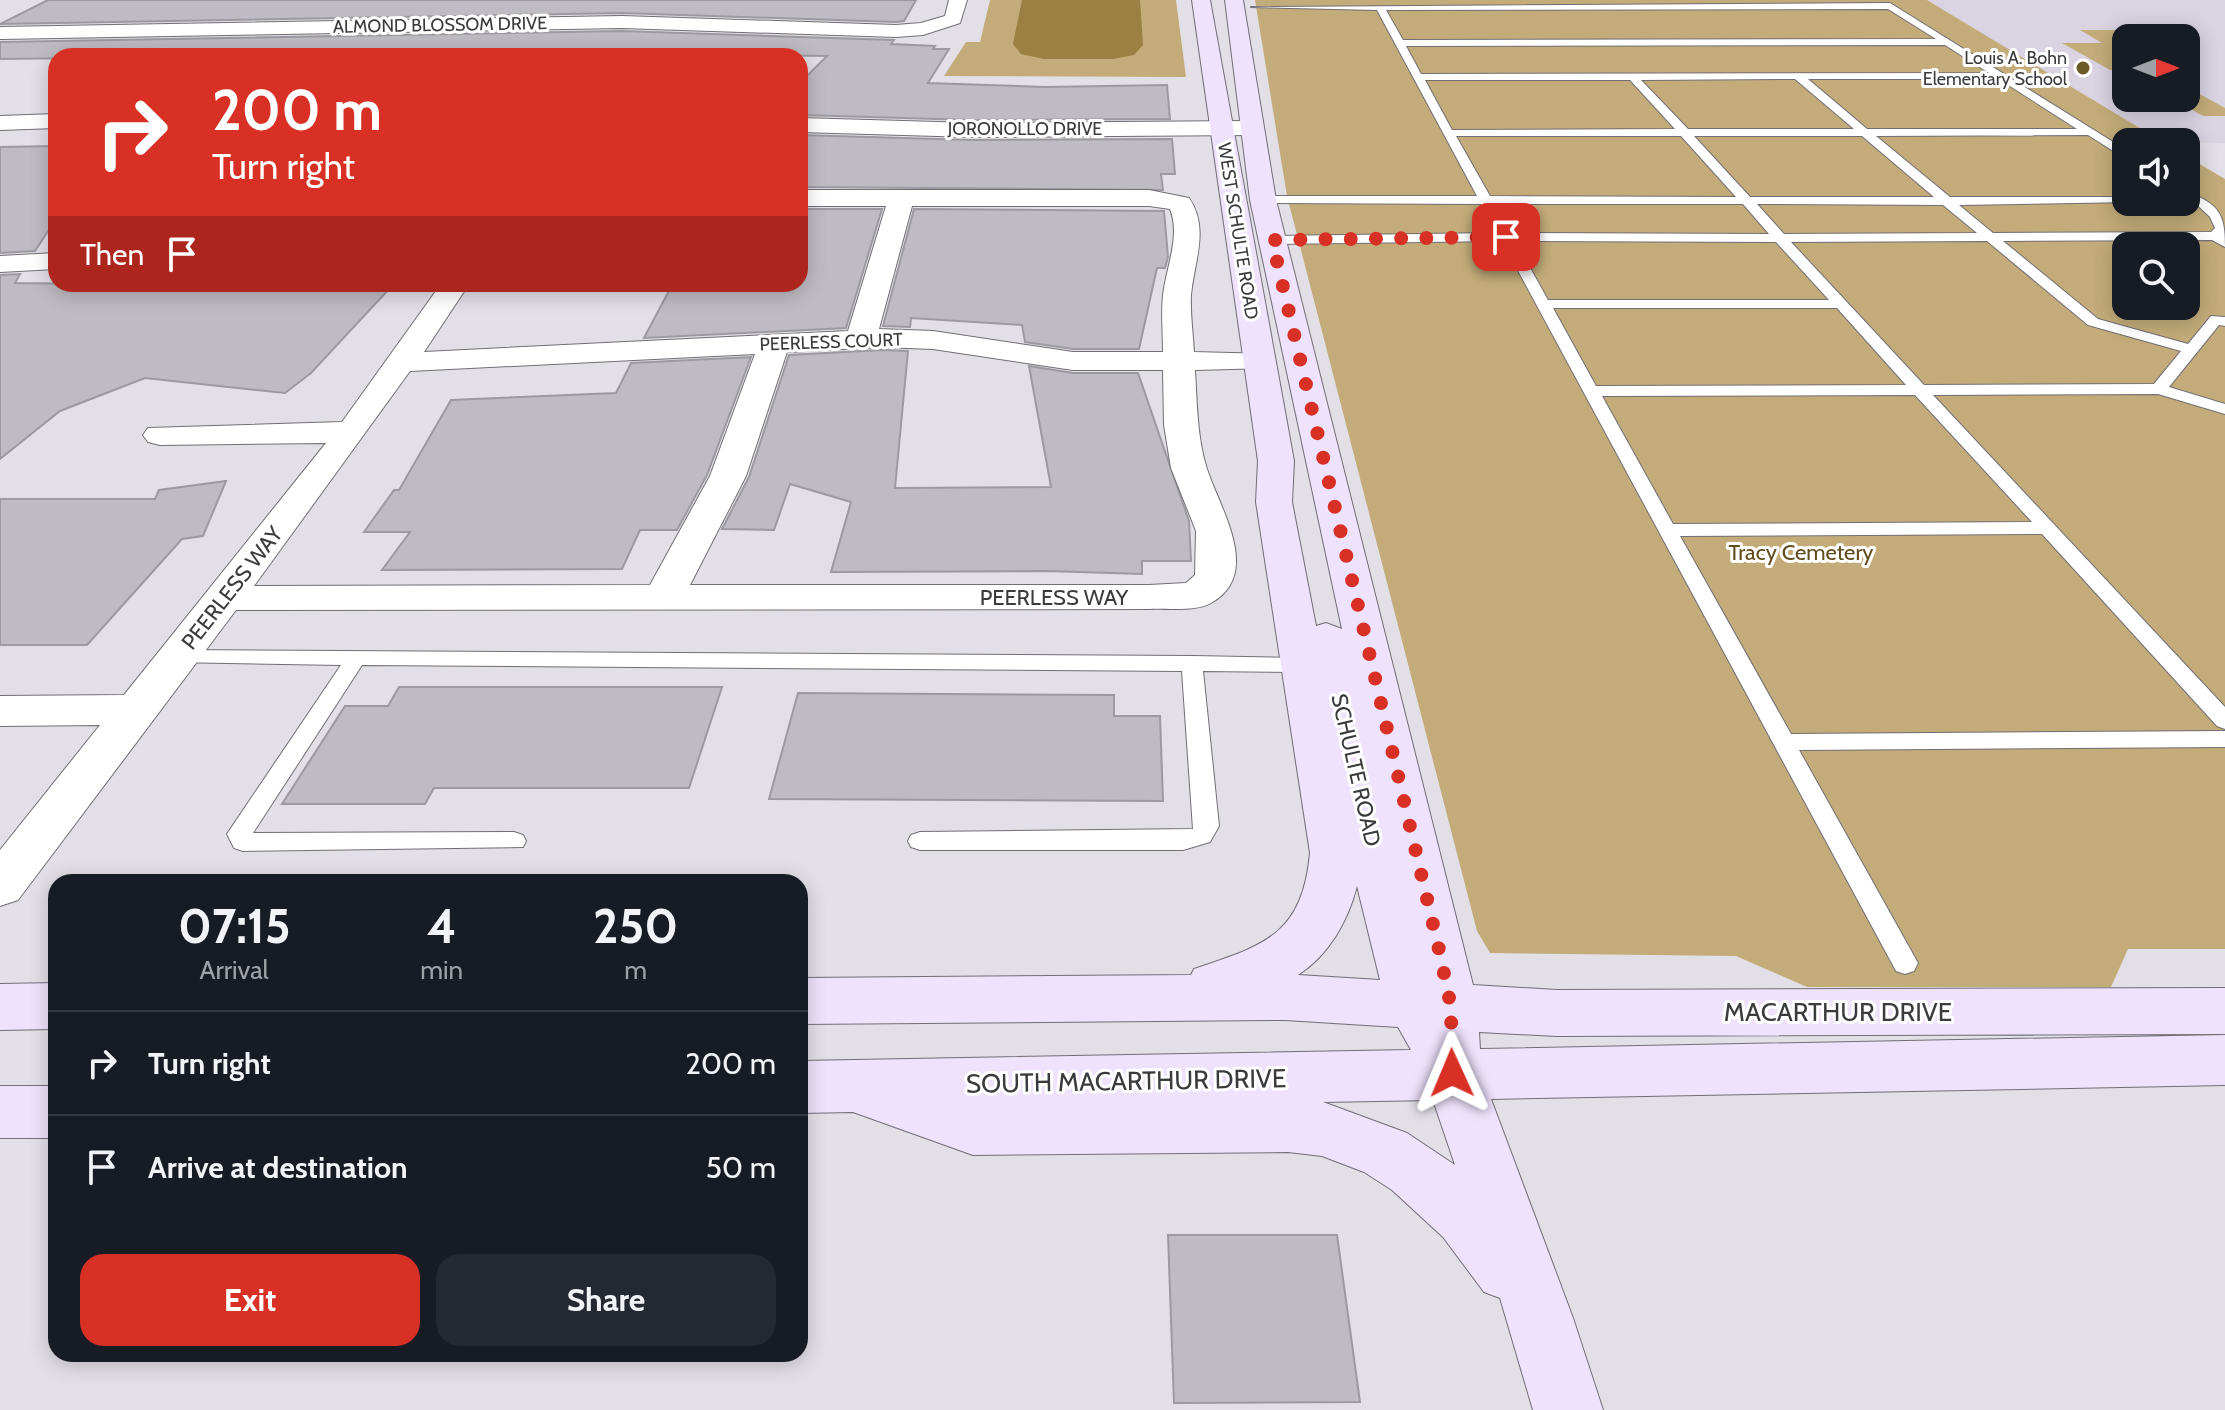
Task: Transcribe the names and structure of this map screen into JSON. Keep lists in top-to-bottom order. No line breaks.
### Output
{"streets":{"main road":["WEST SCHULTE ROAD","SCHULTE ROAD","MACARTHUR DRIVE","SOUTH MACARTHUR DRIVE"],"street":["ALMOND BLOSSOM DRIVE","JORONOLLO DRIVE","PEERLESS COURT","PEERLESS WAY"]},"crossings":[["JORONOLLO DRIVE","WEST SCHULTE ROAD"],["WEST SCHULTE ROAD","PEERLESS COURT"],["WEST SCHULTE ROAD","SCHULTE ROAD"],["PEERLESS COURT","PEERLESS WAY"],["SCHULTE ROAD","MACARTHUR DRIVE"],["SCHULTE ROAD","SOUTH MACARTHUR DRIVE"]],"parks":["Tracy Cemetery"],"places":["Louis A. Bohn Elementary School"],"north":"right","page":{"turn":["200 m","Turn right"],"then":"Then","eta":["07:15","Arrival","4","min","250","m"],"list":[{"name":"Turn right","value":"200 m"},{"name":"Arrive at destination","value":"50 m"}],"buttons":["Exit","Share"]}}
